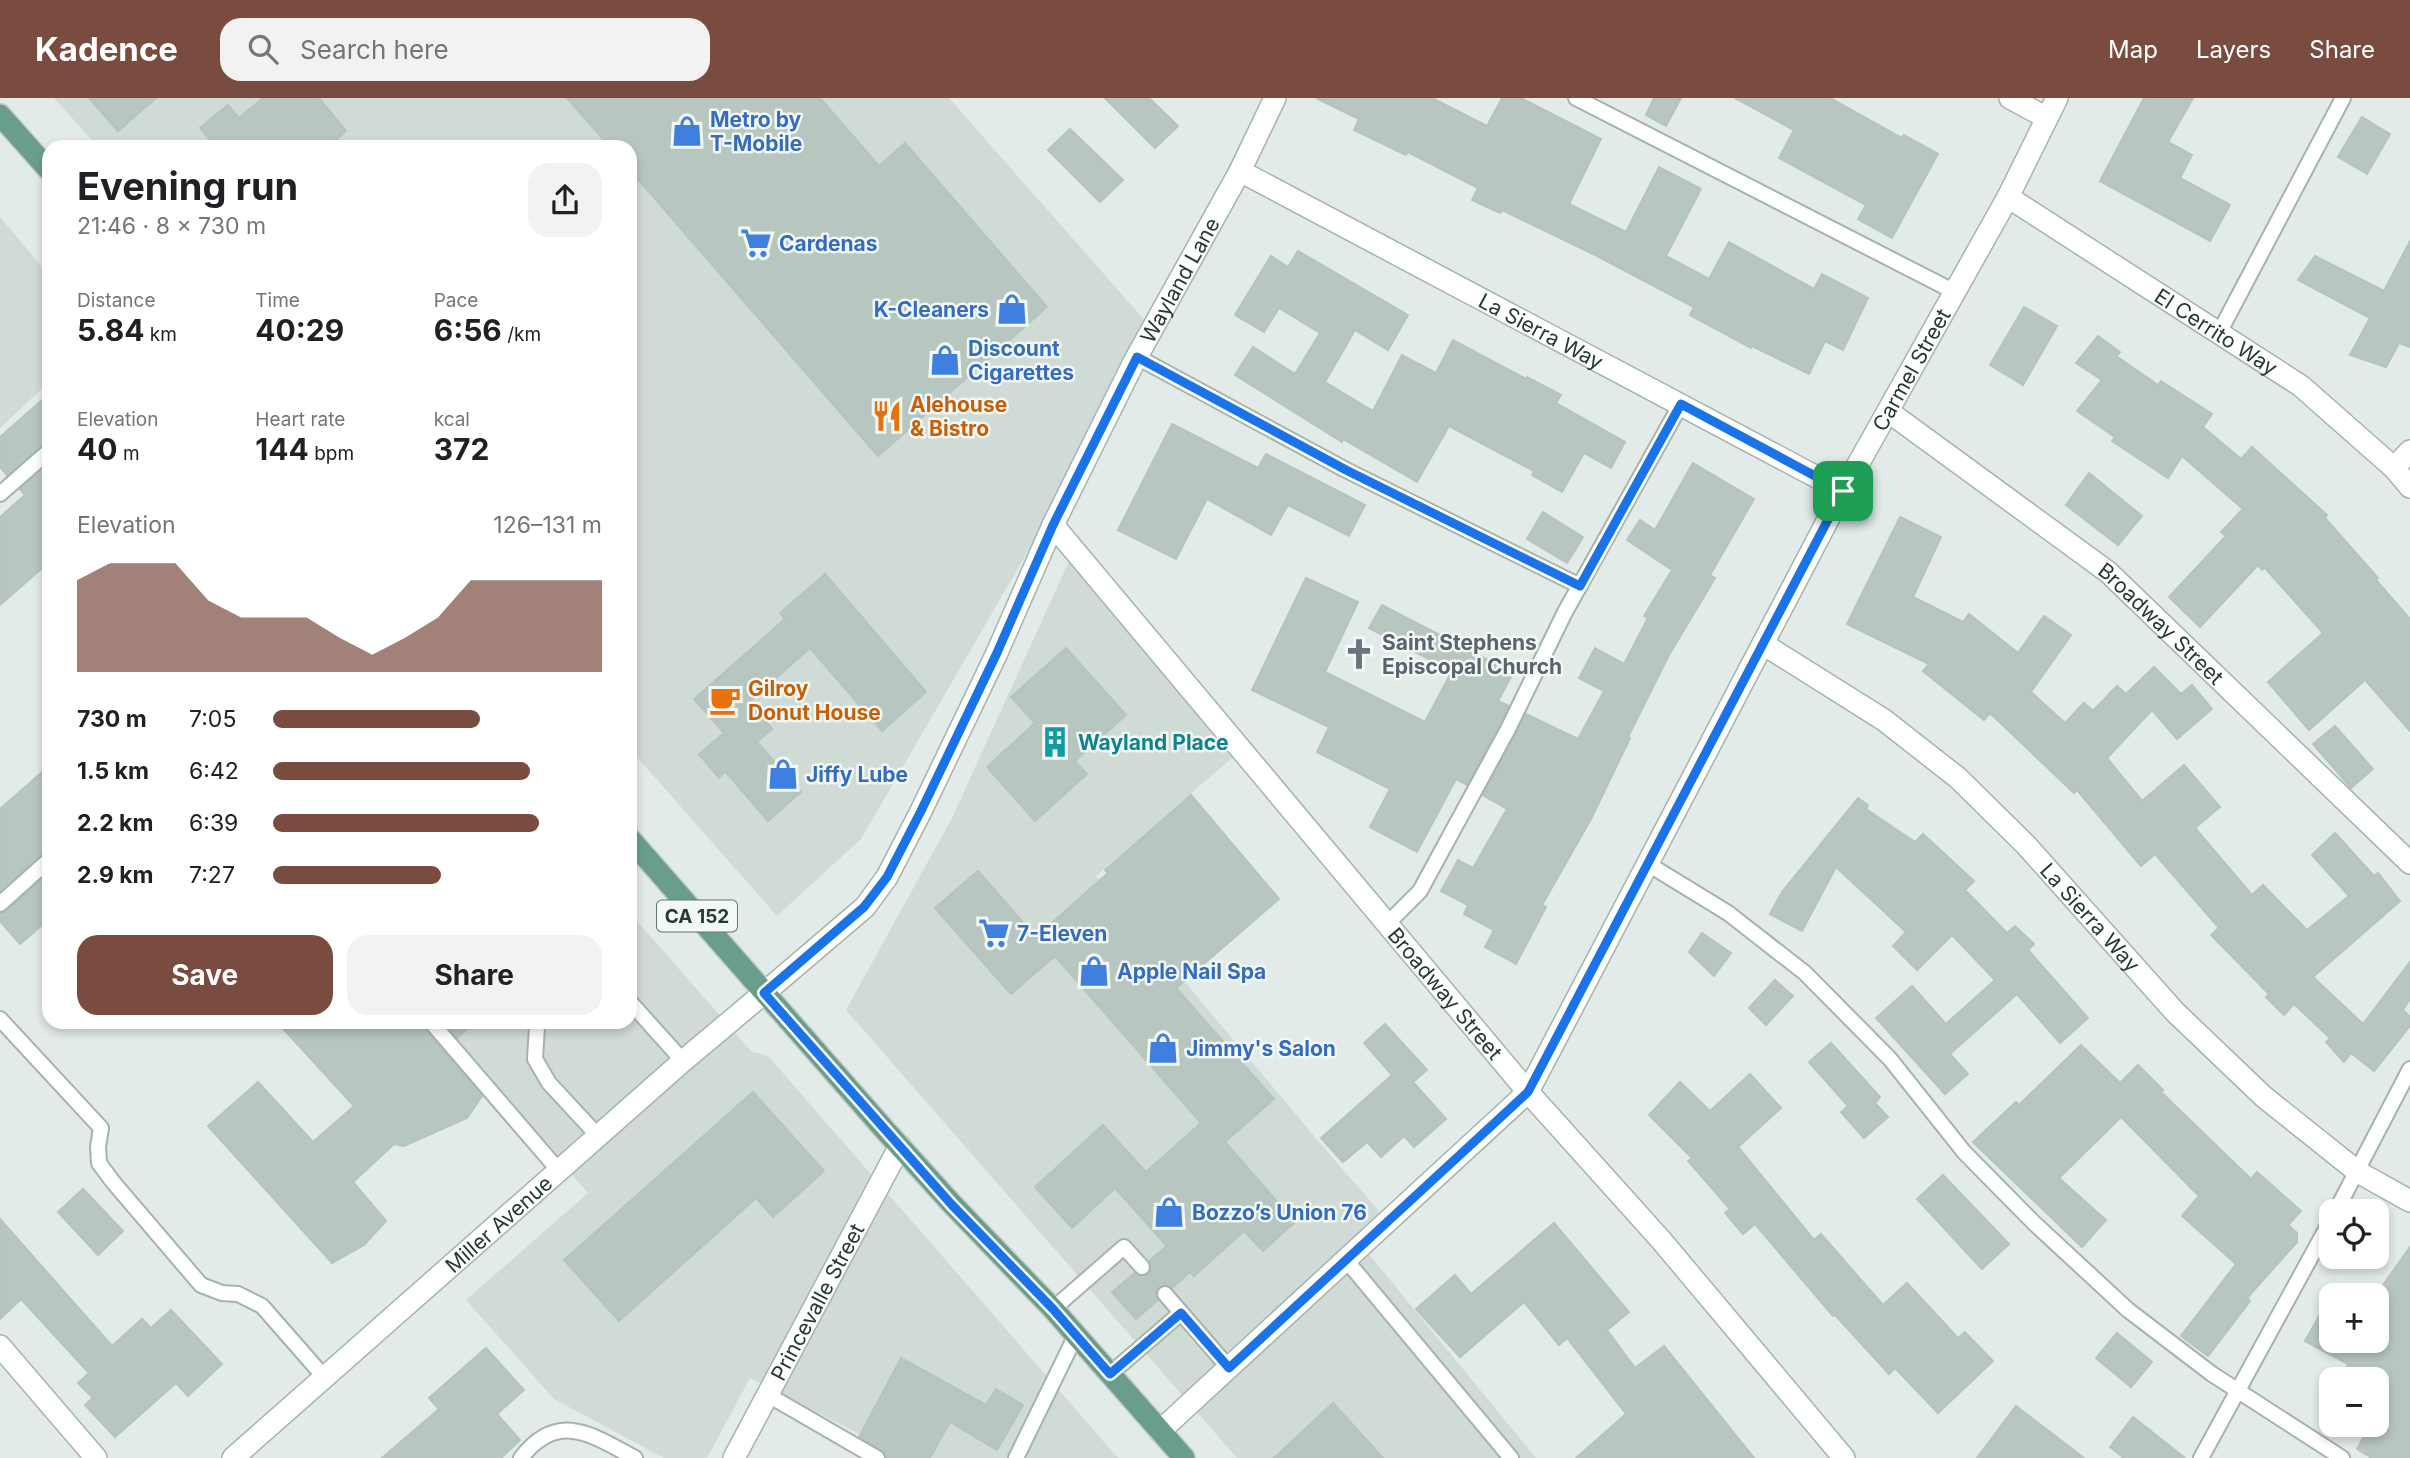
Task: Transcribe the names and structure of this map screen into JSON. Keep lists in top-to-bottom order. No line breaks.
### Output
{"streets":{"main road":["CA 152"],"street":["Wayland Lane","La Sierra Way","El Cerrito Way","Carmel Street","Broadway Street","Miller Avenue","Princevalle Street"]},"crossings":[["Wayland Lane","La Sierra Way"],["Wayland Lane","Broadway Street"],["Wayland Lane","CA 152"],["Wayland Lane","Miller Avenue"],["La Sierra Way","Carmel Street"],["El Cerrito Way","Carmel Street"],["Carmel Street","Broadway Street"],["Carmel Street","CA 152"],["CA 152","Miller Avenue"],["CA 152","Princevalle Street"]],"places":{"shop":["Metro by T-Mobile","K-Cleaners","Discount Cigarettes","Jiffy Lube","Apple Nail Spa","Jimmy's Salon","Bozzo’s Union 76"],"supermarket":["Cardenas","7-Eleven"],"restaurant":["Alehouse & Bistro"],"church":["Saint Stephens Episcopal Church"],"cafe":["Gilroy Donut House"],"building":["Wayland Place"]},"page":{"header":"Kadence","search":"Search here","nav":["Map","Layers","Share"],"heading":["Evening run","21:46 · 8 × 730 m"],"stats":[["Distance","5.84 km"],["Time","40:29"],["Pace","6:56 /km"],["Elevation","40 m"],["Heart rate","144 bpm"],["kcal","372"]],"chart":["Elevation","126–131 m"],"list":[{"name":"730 m","note":"7:05"},{"name":"1.5 km","note":"6:42"},{"name":"2.2 km","note":"6:39"},{"name":"2.9 km","note":"7:27"}],"buttons":["Save","Share"],"map_buttons":["+","−"]}}
